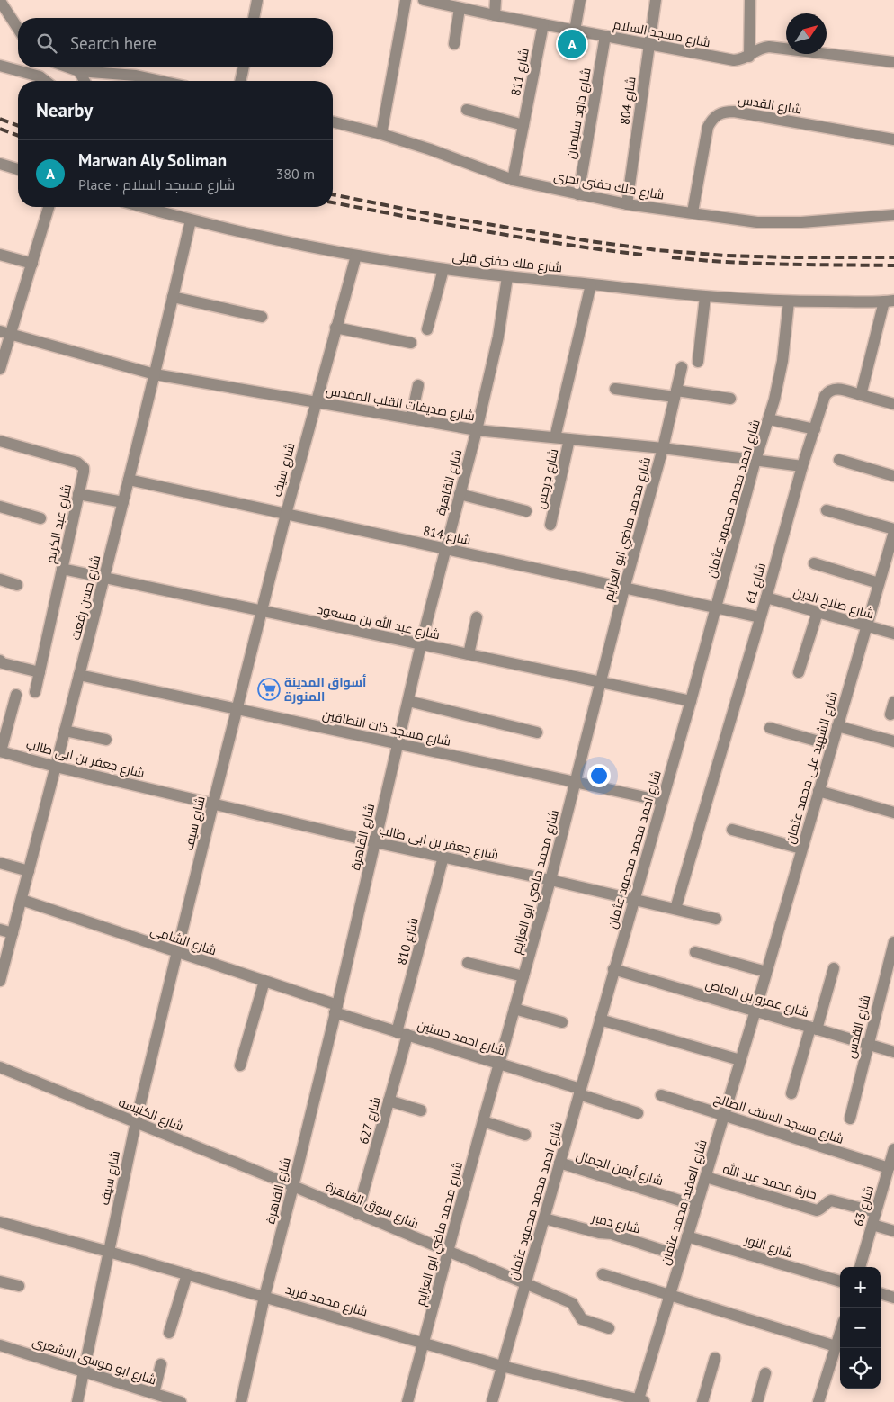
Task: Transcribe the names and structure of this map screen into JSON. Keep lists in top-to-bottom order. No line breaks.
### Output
{"streets":{"street":["شارع مسجد السلام","شارع 811","شارع 804","شارع القدس","شارع داود سليمان","شارع ملك حفنى بحرى","شارع ملك حفنى قبلى","شارع صديقات القلب المقدس","شارع سيف","شارع جرجس","شارع القاهرة","شارع احمد محمد محمود عثمان","شارع عبد الكريم","شارع محمد ماضي ابو العزايم","شارع 814","شارع 61","شارع حسن رفعت","شارع صلاح الدين","شارع عبد الله بن مسعود","شارع مسجد ذات النطاقين","شارع جعفر بن ابى طالب","شارع الشهيد على محمد عثمان","شارع الشامى","شارع 810","شارع عمرو بن العاص","شارع احمد حسنين","شارع الكنيسه","شارع مسجد السلف الصالح","شارع 627","شارع أيمن الجمال","حارة محمد عبد الله","شارع العقيد محمد عثمان","شارع سوق القاهرة","شارع 63","شارع دمير","شارع النور","شارع محمد فريد","شارع ابو موسى الاشعرى"]},"crossings":[["شارع مسجد السلام","شارع 811"],["شارع مسجد السلام","شارع 804"],["شارع مسجد السلام","شارع داود سليمان"],["شارع 811","شارع ملك حفنى بحرى"],["شارع 804","شارع ملك حفنى بحرى"],["شارع القدس","شارع ملك حفنى بحرى"],["شارع القدس","شارع عمرو بن العاص"],["شارع داود سليمان","شارع ملك حفنى بحرى"],["شارع ملك حفنى قبلى","شارع سيف"],["شارع ملك حفنى قبلى","شارع القاهرة"],["شارع ملك حفنى قبلى","شارع احمد محمد محمود عثمان"],["شارع ملك حفنى قبلى","شارع حسن رفعت"],["شارع صديقات القلب المقدس","شارع سيف"],["شارع صديقات القلب المقدس","شارع جرجس"],["شارع صديقات القلب المقدس","شارع القاهرة"],["شارع صديقات القلب المقدس","شارع احمد محمد محمود عثمان"],["شارع صديقات القلب المقدس","شارع محمد ماضي ابو العزايم"],["شارع صديقات القلب المقدس","شارع 61"],["شارع صديقات القلب المقدس","شارع حسن رفعت"],["شارع سيف","شارع 814"],["شارع سيف","شارع عبد الله بن مسعود"],["شارع سيف","شارع مسجد ذات النطاقين"],["شارع سيف","شارع جعفر بن ابى طالب"],["شارع سيف","شارع الشامى"],["شارع سيف","شارع الكنيسه"],["شارع سيف","شارع محمد فريد"],["شارع سيف","شارع ابو موسى الاشعرى"],["شارع القاهرة","شارع 814"],["شارع القاهرة","شارع عبد الله بن مسعود"],["شارع القاهرة","شارع مسجد ذات النطاقين"],["شارع القاهرة","شارع جعفر بن ابى طالب"],["شارع القاهرة","شارع الشامى"],["شارع القاهرة","شارع احمد حسنين"],["شارع القاهرة","شارع الكنيسه"],["شارع القاهرة","شارع سوق القاهرة"],["شارع القاهرة","شارع محمد فريد"],["شارع احمد محمد محمود عثمان","شارع 814"],["شارع احمد محمد محمود عثمان","شارع عبد الله بن مسعود"],["شارع احمد محمد محمود عثمان","شارع مسجد ذات النطاقين"],["شارع احمد محمد محمود عثمان","شارع جعفر بن ابى طالب"],["شارع احمد محمد محمود عثمان","شارع عمرو بن العاص"],["شارع احمد محمد محمود عثمان","شارع احمد حسنين"],["شارع احمد محمد محمود عثمان","شارع أيمن الجمال"],["شارع احمد محمد محمود عثمان","شارع سوق القاهرة"],["شارع احمد محمد محمود عثمان","شارع دمير"],["شارع احمد محمد محمود عثمان","شارع محمد فريد"],["شارع عبد الكريم","شارع عبد الله بن مسعود"],["شارع محمد ماضي ابو العزايم","شارع 814"],["شارع محمد ماضي ابو العزايم","شارع عبد الله بن مسعود"],["شارع محمد ماضي ابو العزايم","شارع مسجد ذات النطاقين"],["شارع محمد ماضي ابو العزايم","شارع جعفر بن ابى طالب"],["شارع محمد ماضي ابو العزايم","شارع احمد حسنين"],["شارع محمد ماضي ابو العزايم","شارع سوق القاهرة"],["شارع محمد ماضي ابو العزايم","شارع محمد فريد"],["شارع 814","شارع 61"],["شارع 814","شارع حسن رفعت"],["شارع 61","شارع صلاح الدين"],["شارع 61","شارع جعفر بن ابى طالب"],["شارع حسن رفعت","شارع عبد الله بن مسعود"],["شارع حسن رفعت","شارع مسجد ذات النطاقين"],["شارع حسن رفعت","شارع جعفر بن ابى طالب"],["شارع حسن رفعت","شارع الشامى"],["شارع صلاح الدين","شارع الشهيد على محمد عثمان"],["شارع جعفر بن ابى طالب","شارع 810"],["شارع الشهيد على محمد عثمان","شارع عمرو بن العاص"],["شارع الشهيد على محمد عثمان","شارع العقيد محمد عثمان"],["شارع الشامى","شارع احمد حسنين"],["شارع 810","شارع احمد حسنين"],["شارع 810","شارع 627"],["شارع عمرو بن العاص","شارع العقيد محمد عثمان"],["شارع احمد حسنين","شارع 627"],["شارع الكنيسه","شارع سوق القاهرة"],["شارع مسجد السلف الصالح","شارع العقيد محمد عثمان"],["شارع مسجد السلف الصالح","شارع 63"],["شارع 627","شارع سوق القاهرة"],["شارع أيمن الجمال","شارع العقيد محمد عثمان"],["حارة محمد عبد الله","شارع العقيد محمد عثمان"],["حارة محمد عبد الله","شارع 63"],["شارع العقيد محمد عثمان","شارع دمير"],["شارع العقيد محمد عثمان","شارع النور"],["شارع العقيد محمد عثمان","شارع محمد فريد"]],"places":{"supermarket":["أسواق المدينة المنورة"]},"north":"top right","page":{"search":"Search here","pins":"A","heading":"Nearby","list":[{"mark":"A","name":"Marwan Aly Soliman","note":"Place · شارع مسجد السلام","value":"380 m"}],"map_buttons":["+","−"]}}
